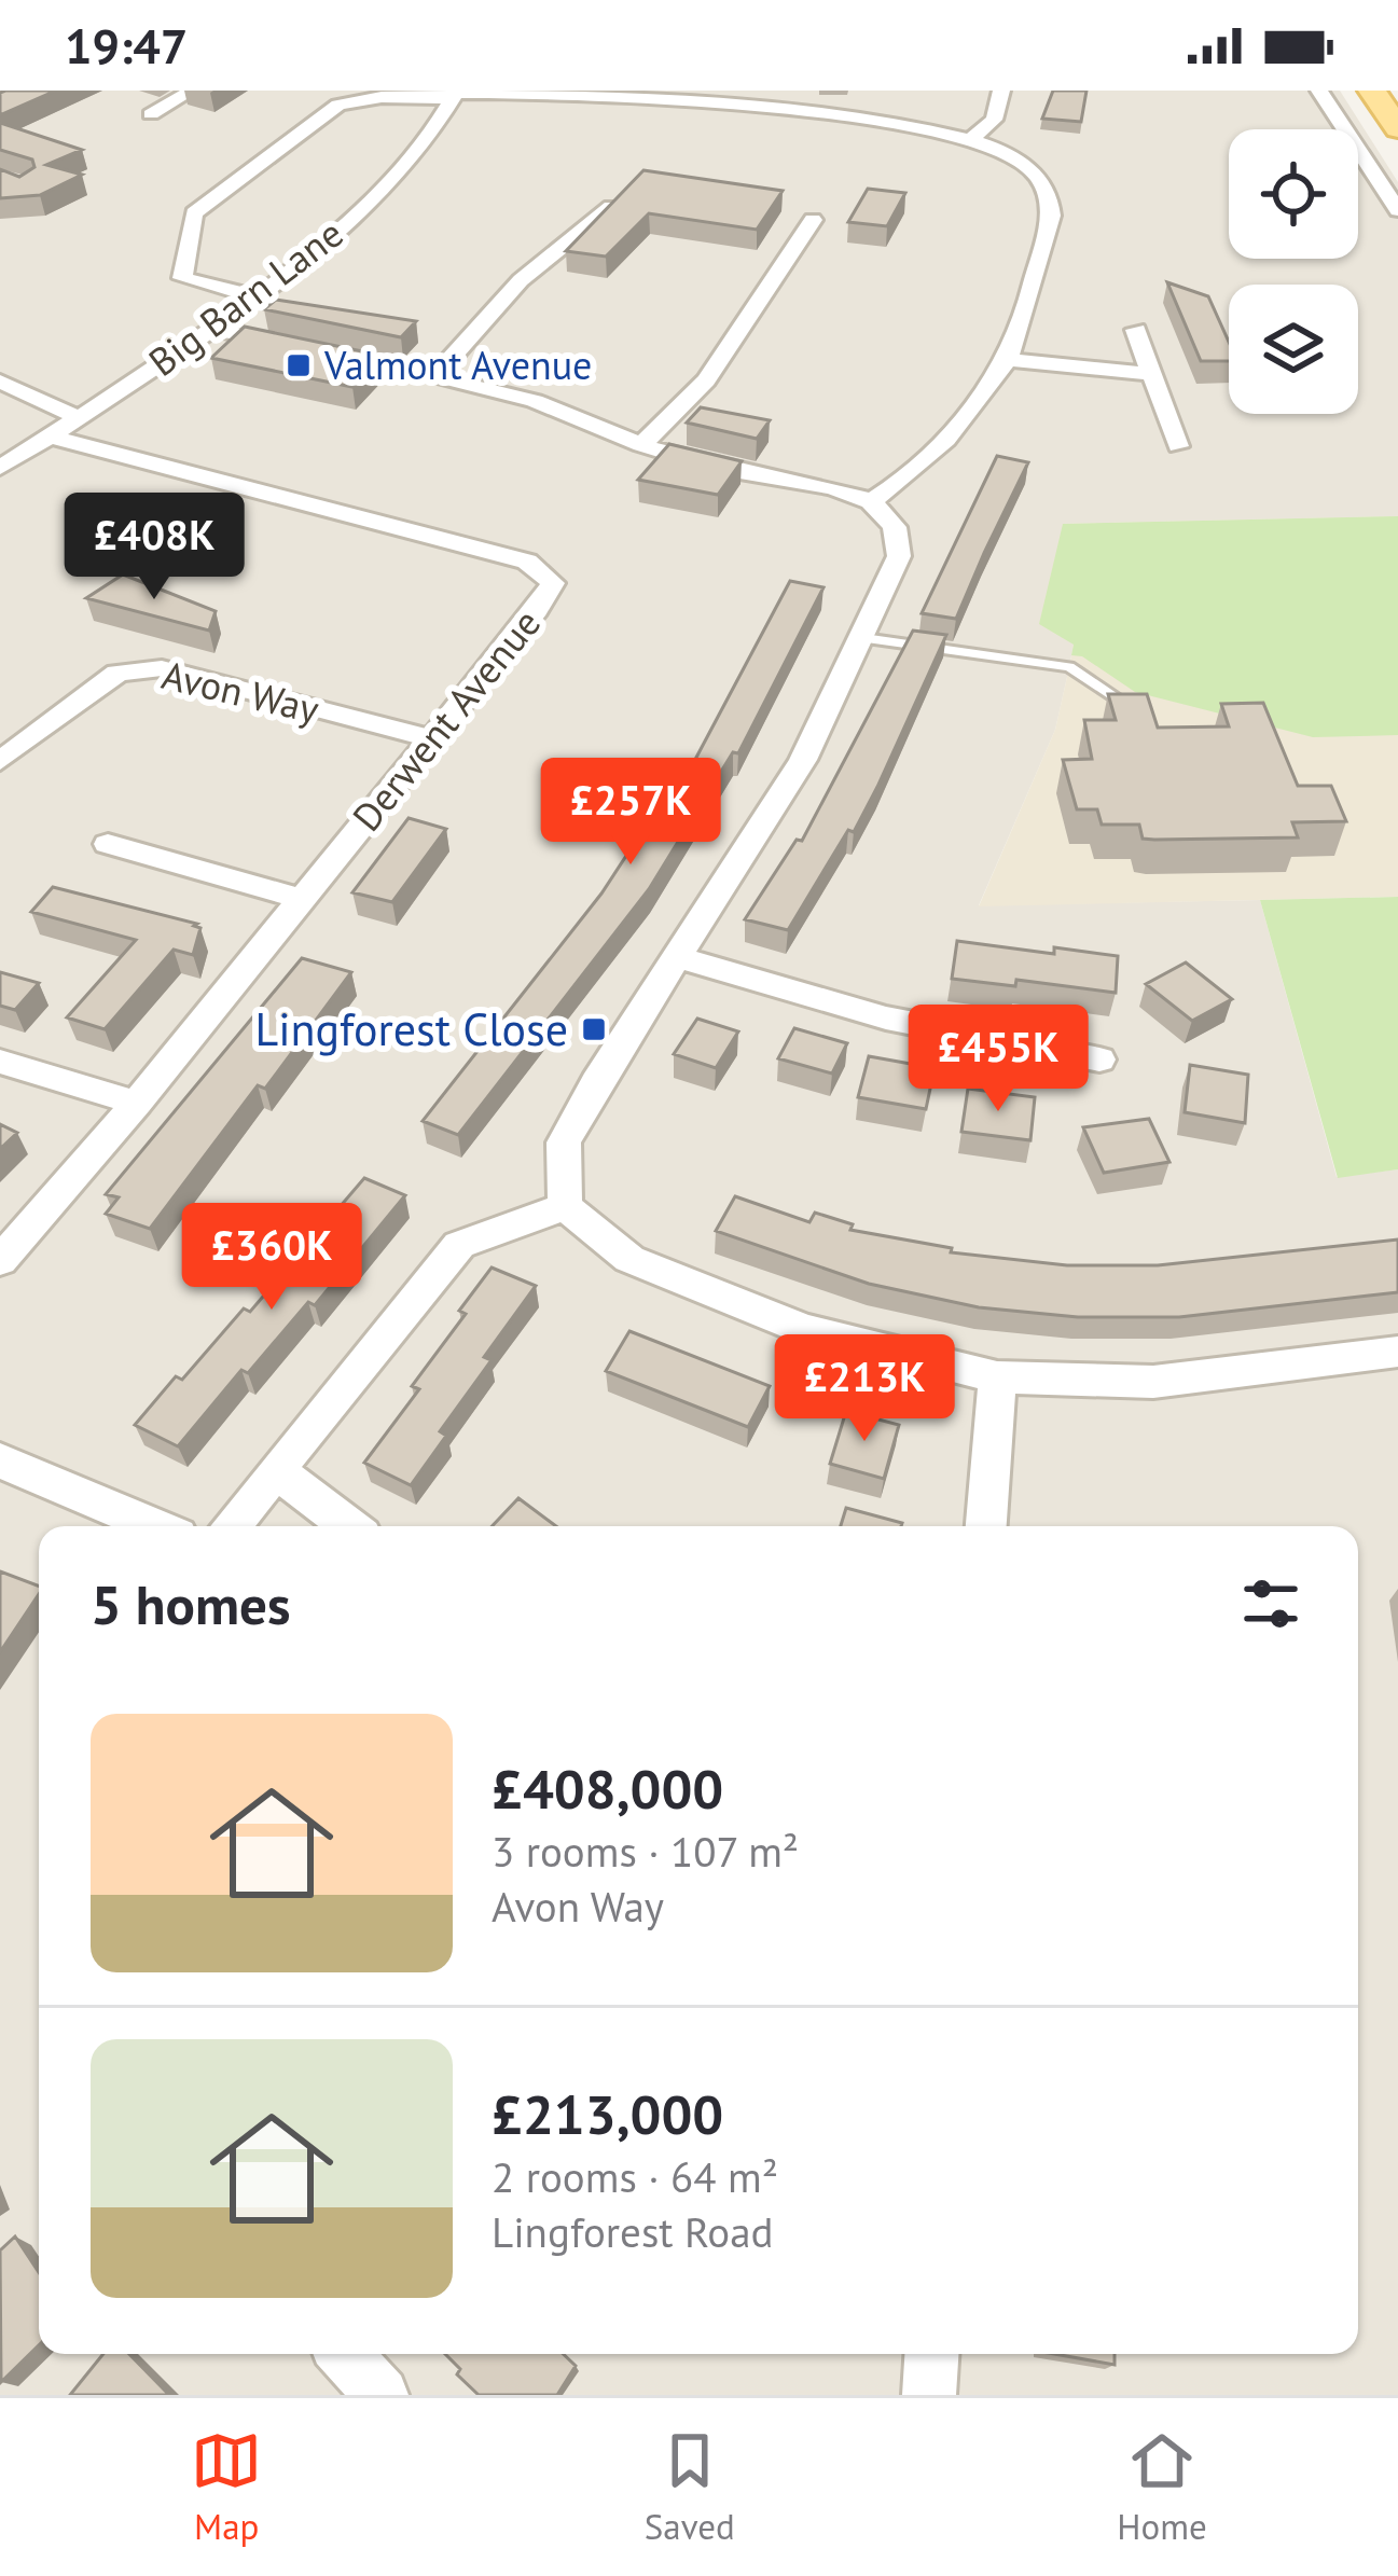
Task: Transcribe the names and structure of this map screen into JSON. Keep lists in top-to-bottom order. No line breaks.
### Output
{"streets":{"street":["Big Barn Lane","Avon Way","Derwent Avenue"]},"crossings":[["Big Barn Lane","Derwent Avenue"],["Avon Way","Derwent Avenue"]],"places":{"transit":["Valmont Avenue","Lingforest Close"]},"page":{"status":"19:47","price":["£408K","£257K","£455K","£360K","£213K"],"heading":"5 homes","list":[{"name":"£408,000","note":"3 rooms · 107 m² · Avon Way"},{"name":"£213,000","note":"2 rooms · 64 m² · Lingforest Road"}],"tabs":["Map","Saved","Home"]}}
